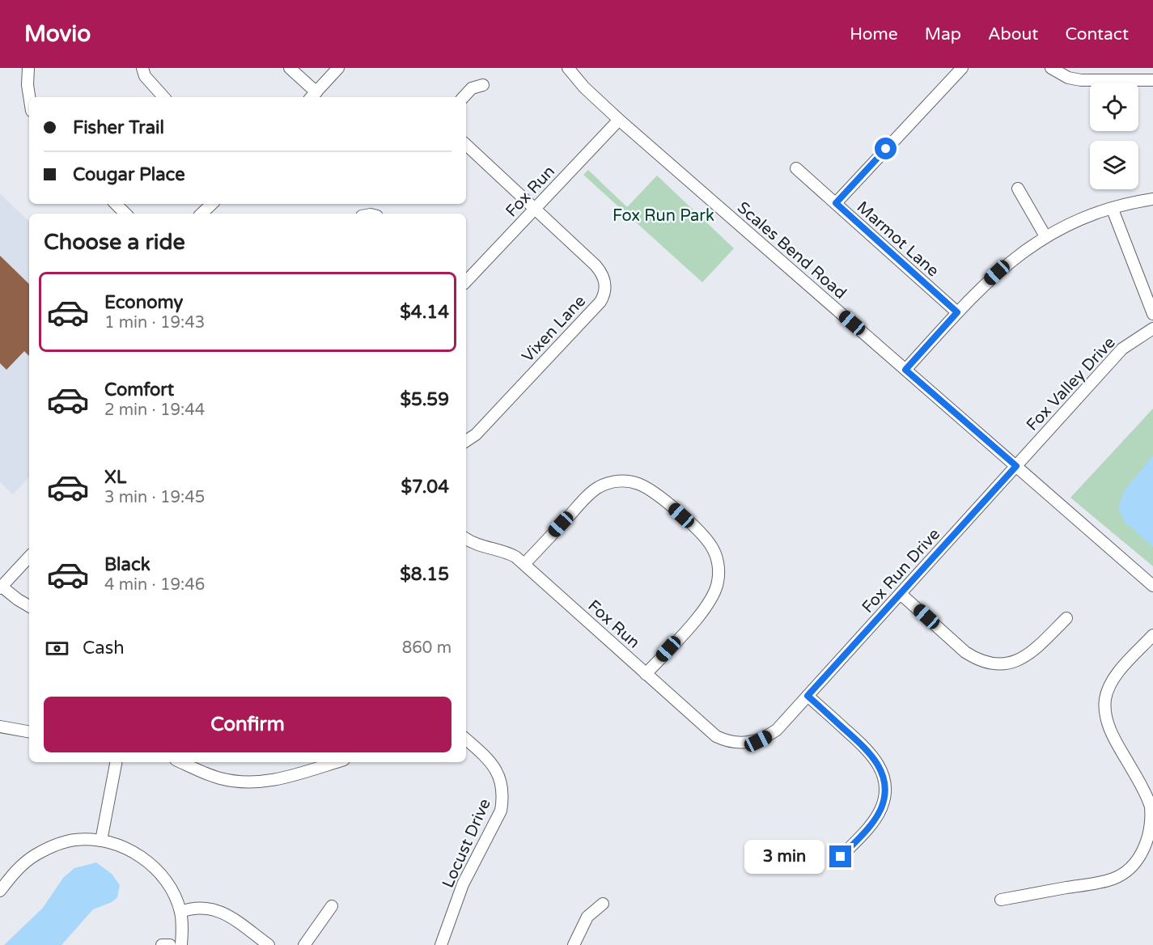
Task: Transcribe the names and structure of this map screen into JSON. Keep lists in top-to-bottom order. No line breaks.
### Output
{"streets":{"street":["Fox Run","Marmot Lane","Scales Bend Road","Vixen Lane","Fox Valley Drive","Fox Run Drive","Locust Drive"]},"crossings":[["Fox Run","Scales Bend Road"],["Fox Run","Vixen Lane"],["Fox Run","Fox Run Drive"],["Scales Bend Road","Fox Valley Drive"],["Scales Bend Road","Fox Run Drive"],["Fox Valley Drive","Fox Run Drive"]],"parks":["Fox Run Park"],"page":{"header":"Movio","nav":["Home","Map","About","Contact"],"banner":["Fisher Trail","Cougar Place"],"heading":"Choose a ride","list":[{"name":"Economy","note":"1 min · 19:43","value":"$4.14"},{"name":"Comfort","note":"2 min · 19:44","value":"$5.59"},{"name":"XL","note":"3 min · 19:45","value":"$7.04"},{"name":"Black","note":"4 min · 19:46","value":"$8.15"}],"pay":["Cash","860 m"],"buttons":"Confirm","bubble":"3 min"}}
